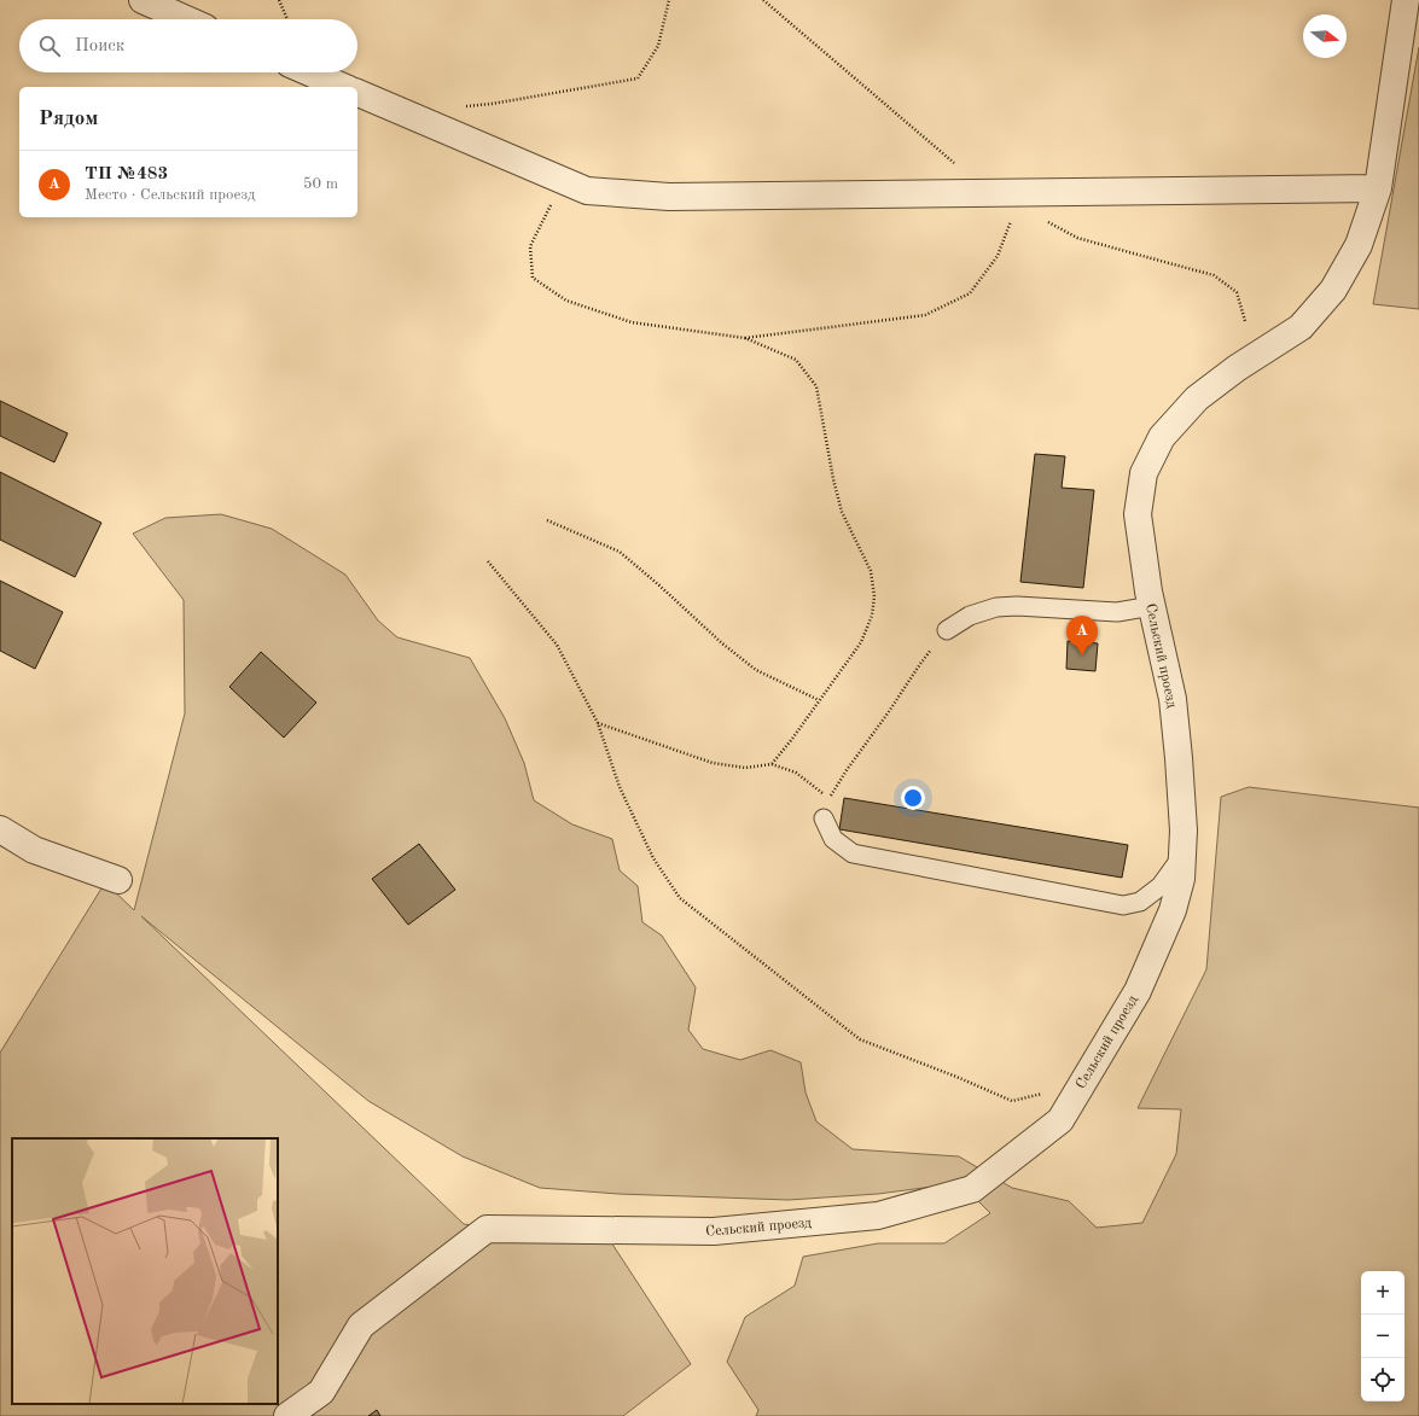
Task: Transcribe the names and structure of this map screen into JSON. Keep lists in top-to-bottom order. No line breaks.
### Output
{"streets":{"street":["Сельский проезд"]},"north":"right","page":{"search":"Поиск","heading":"Рядом","list":[{"mark":"A","name":"ТП №483","note":"Место · Сельский проезд","value":"50 m"}],"pins":"A","map_buttons":["+","−"]}}
